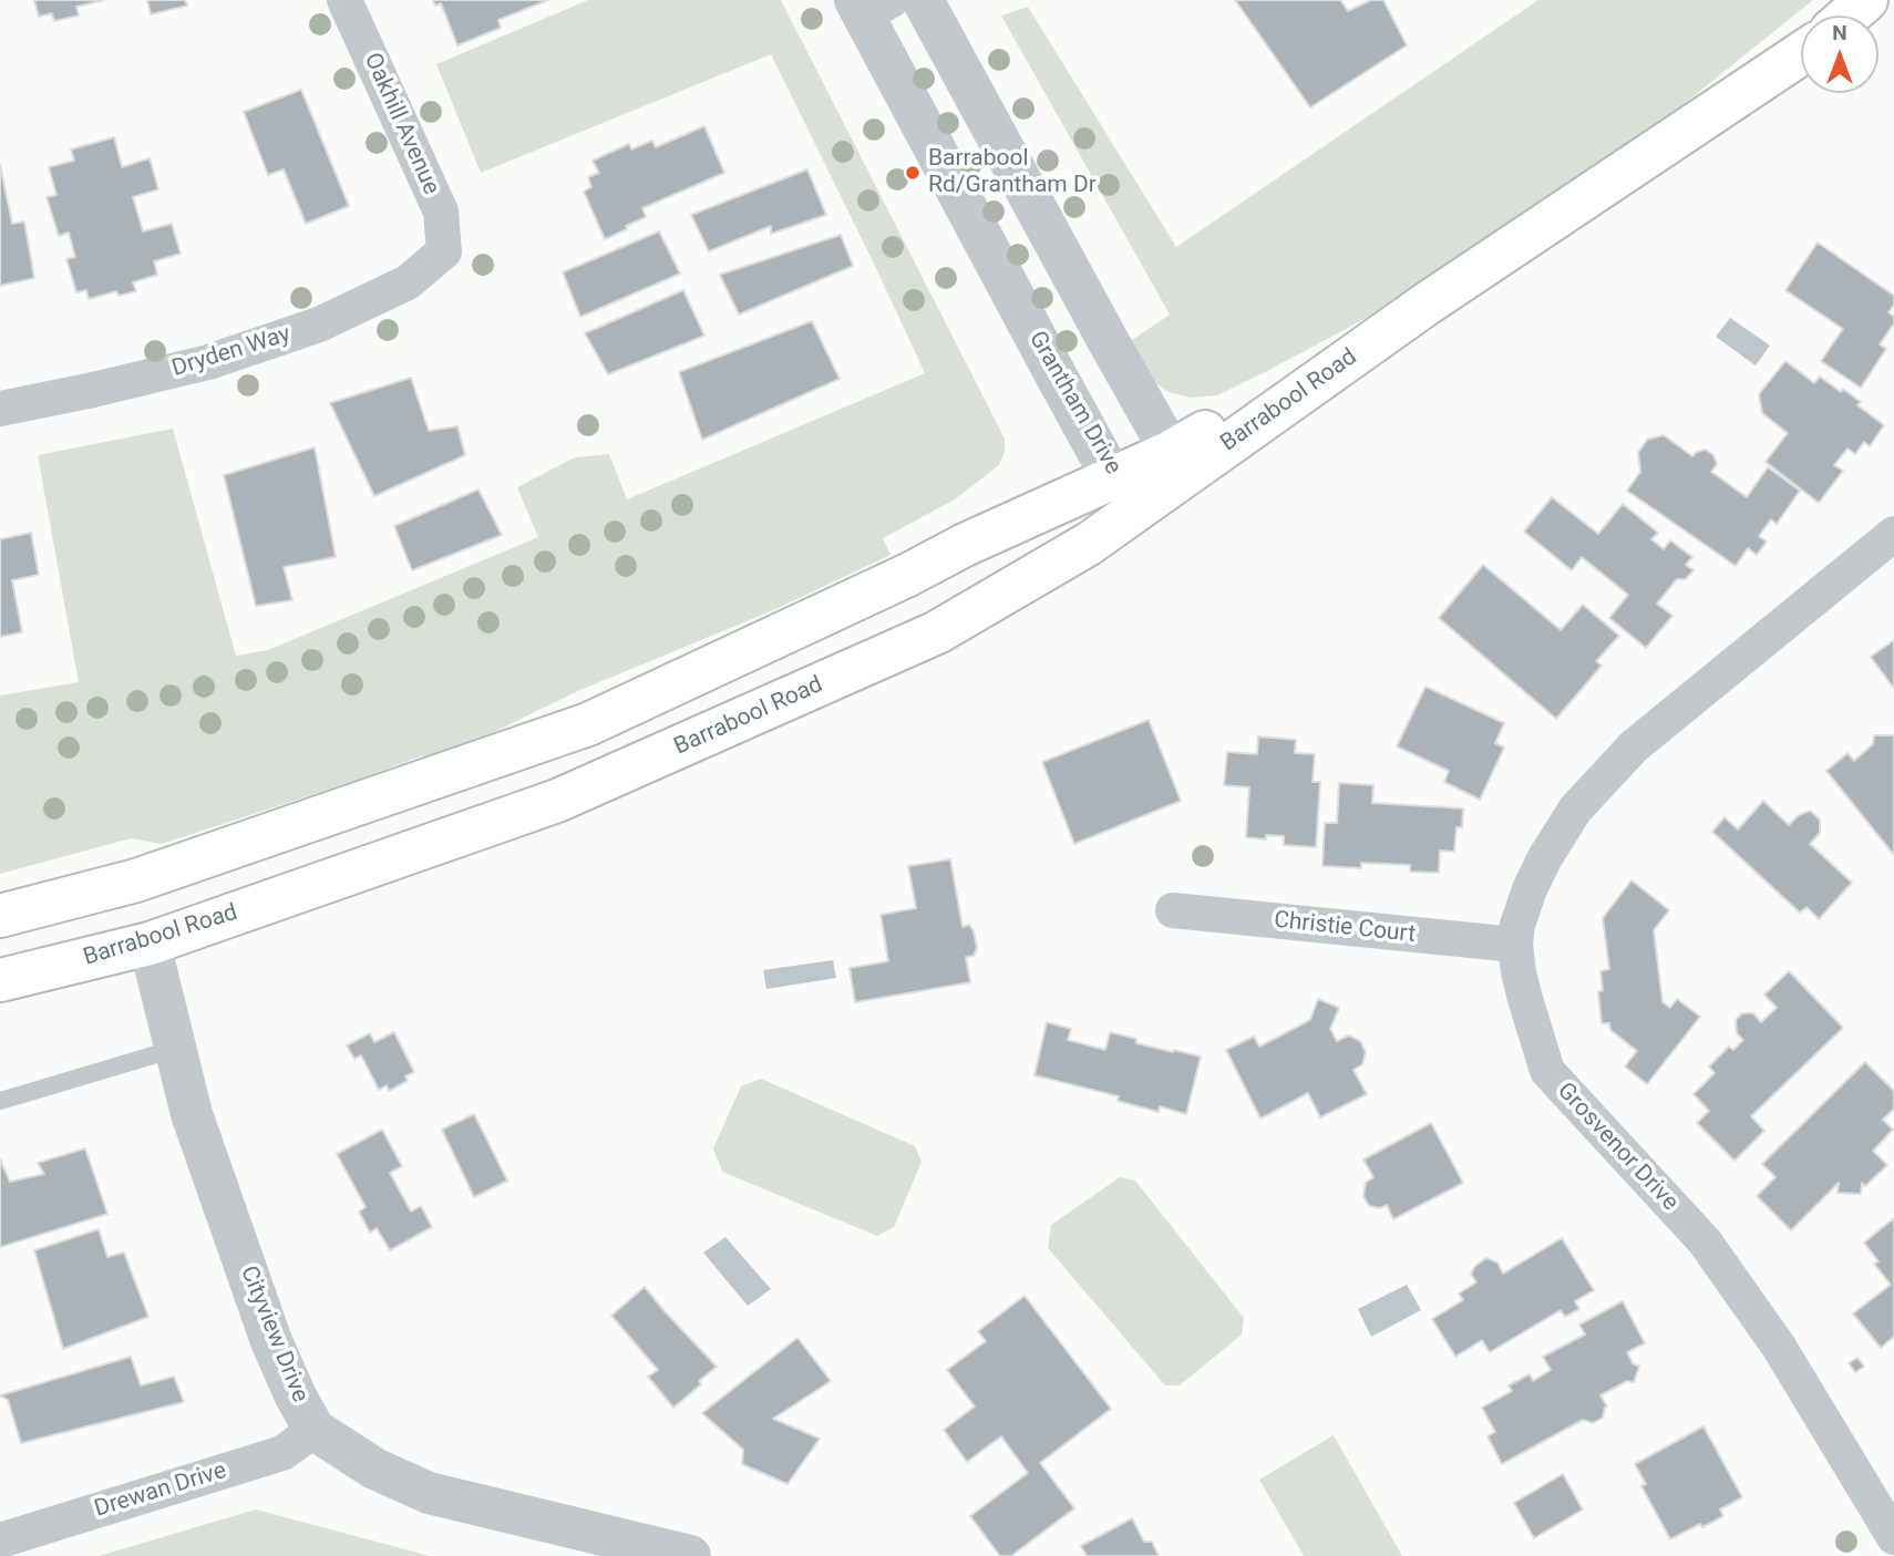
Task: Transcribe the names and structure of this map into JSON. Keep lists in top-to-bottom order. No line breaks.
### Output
{"streets":{"main road":["Barrabool Road"],"street":["Oakhill Avenue","Dryden Way","Grantham Drive","Christie Court","Grosvenor Drive","Cityview Drive","Drewan Drive"]},"crossings":[["Oakhill Avenue","Dryden Way"],["Barrabool Road","Grantham Drive"],["Barrabool Road","Cityview Drive"],["Christie Court","Grosvenor Drive"],["Cityview Drive","Drewan Drive"]],"places":["Barrabool Rd/Grantham Dr"],"north":"top"}
